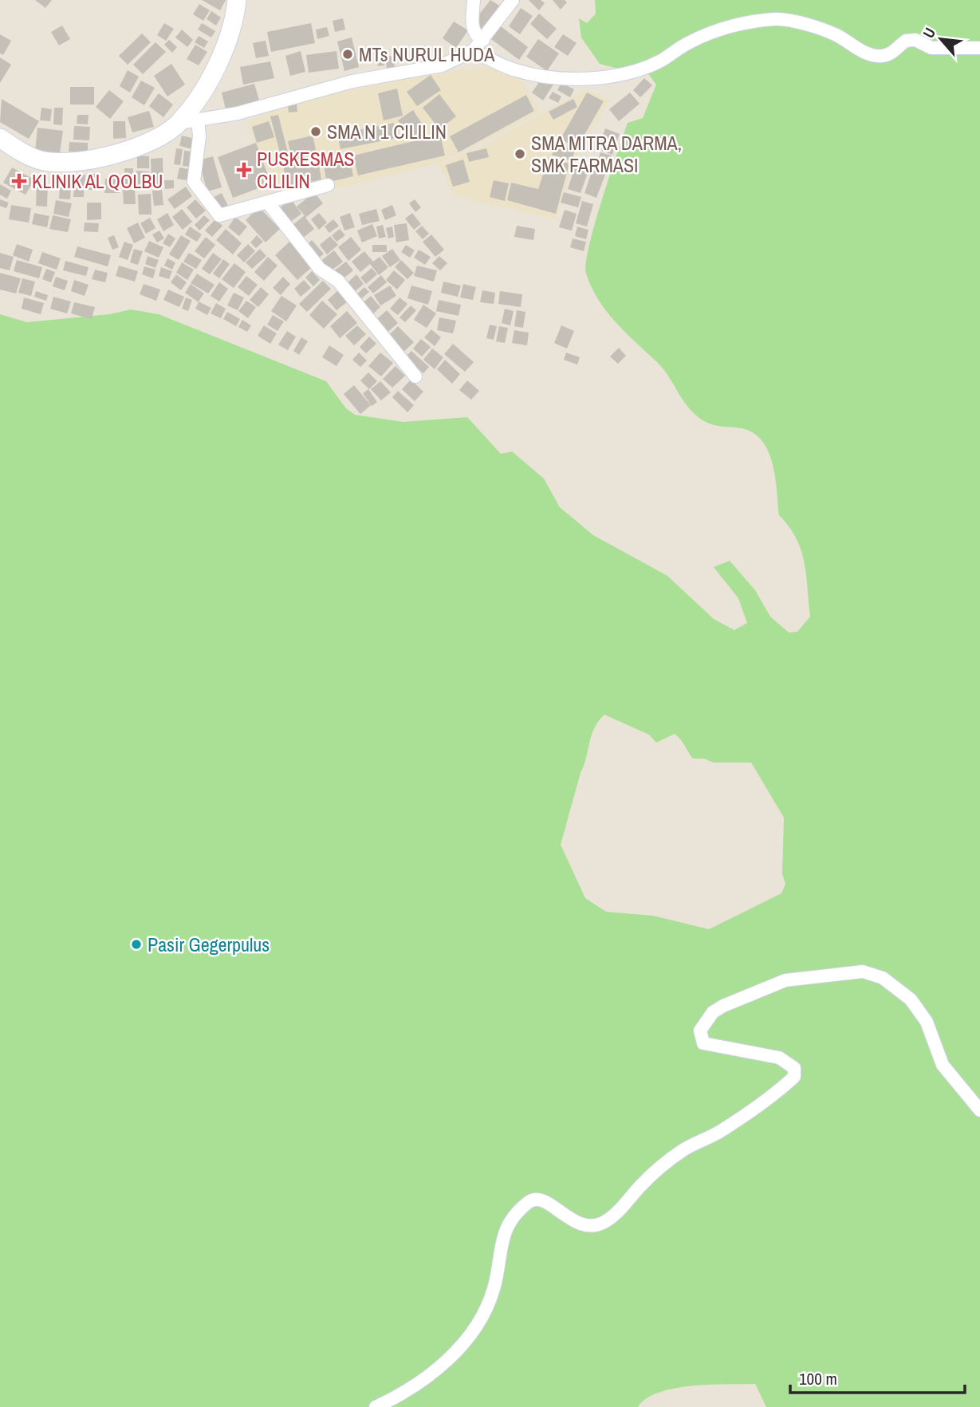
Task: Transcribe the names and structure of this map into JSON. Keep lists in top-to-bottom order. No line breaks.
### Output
{"places":{"other":["MTs NURUL HUDA","SMA N 1 CILILIN","SMA MITRA DARMA, SMK FARMASI","Pasir Gegerpulus"],"health":["PUSKESMAS CILILIN","KLINIK AL QOLBU"]},"scale_bar":"100 m","north":"top left"}
